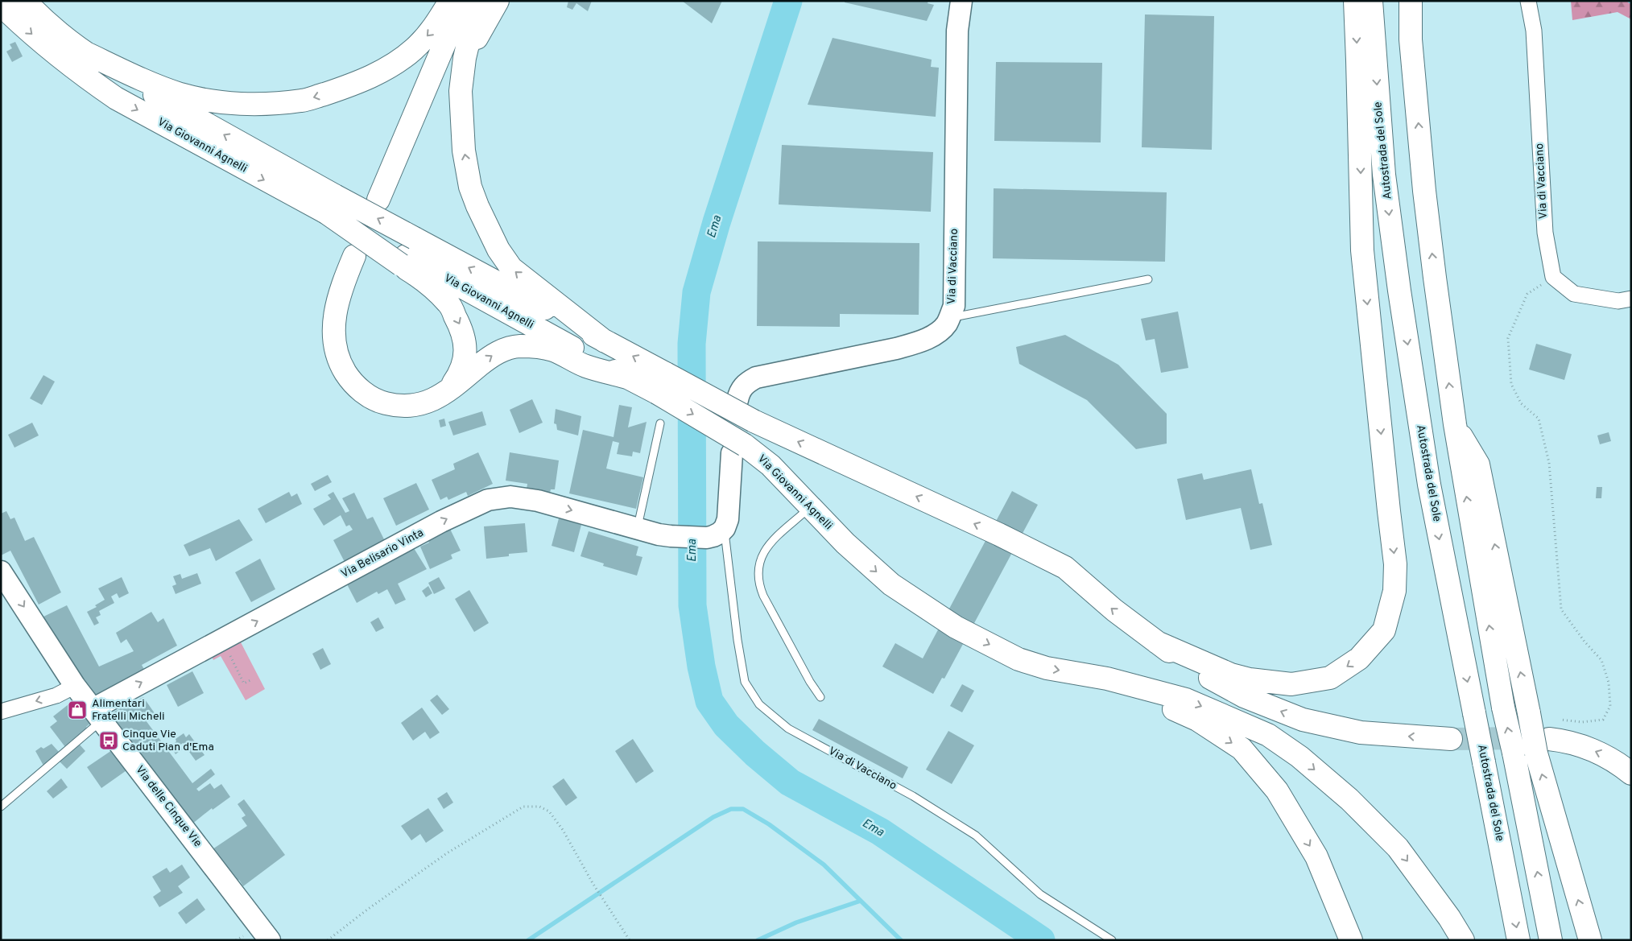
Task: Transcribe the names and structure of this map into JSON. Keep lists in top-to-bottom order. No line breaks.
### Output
{"streets":{"highway":["Via Giovanni Agnelli","Autostrada del Sole"],"street":["Via di Vacciano","Via Belisario Vinta","Via delle Cinque Vie"]},"crossings":[["Via Giovanni Agnelli","Via di Vacciano"],["Via di Vacciano","Via Belisario Vinta"],["Via Belisario Vinta","Via delle Cinque Vie"]],"one_way":["Via Belisario Vinta"],"water":["Ema"],"places":{"shop":["Alimentari Fratelli Micheli"],"bus stop":["Cinque Vie Caduti Pian d'Ema"]}}
